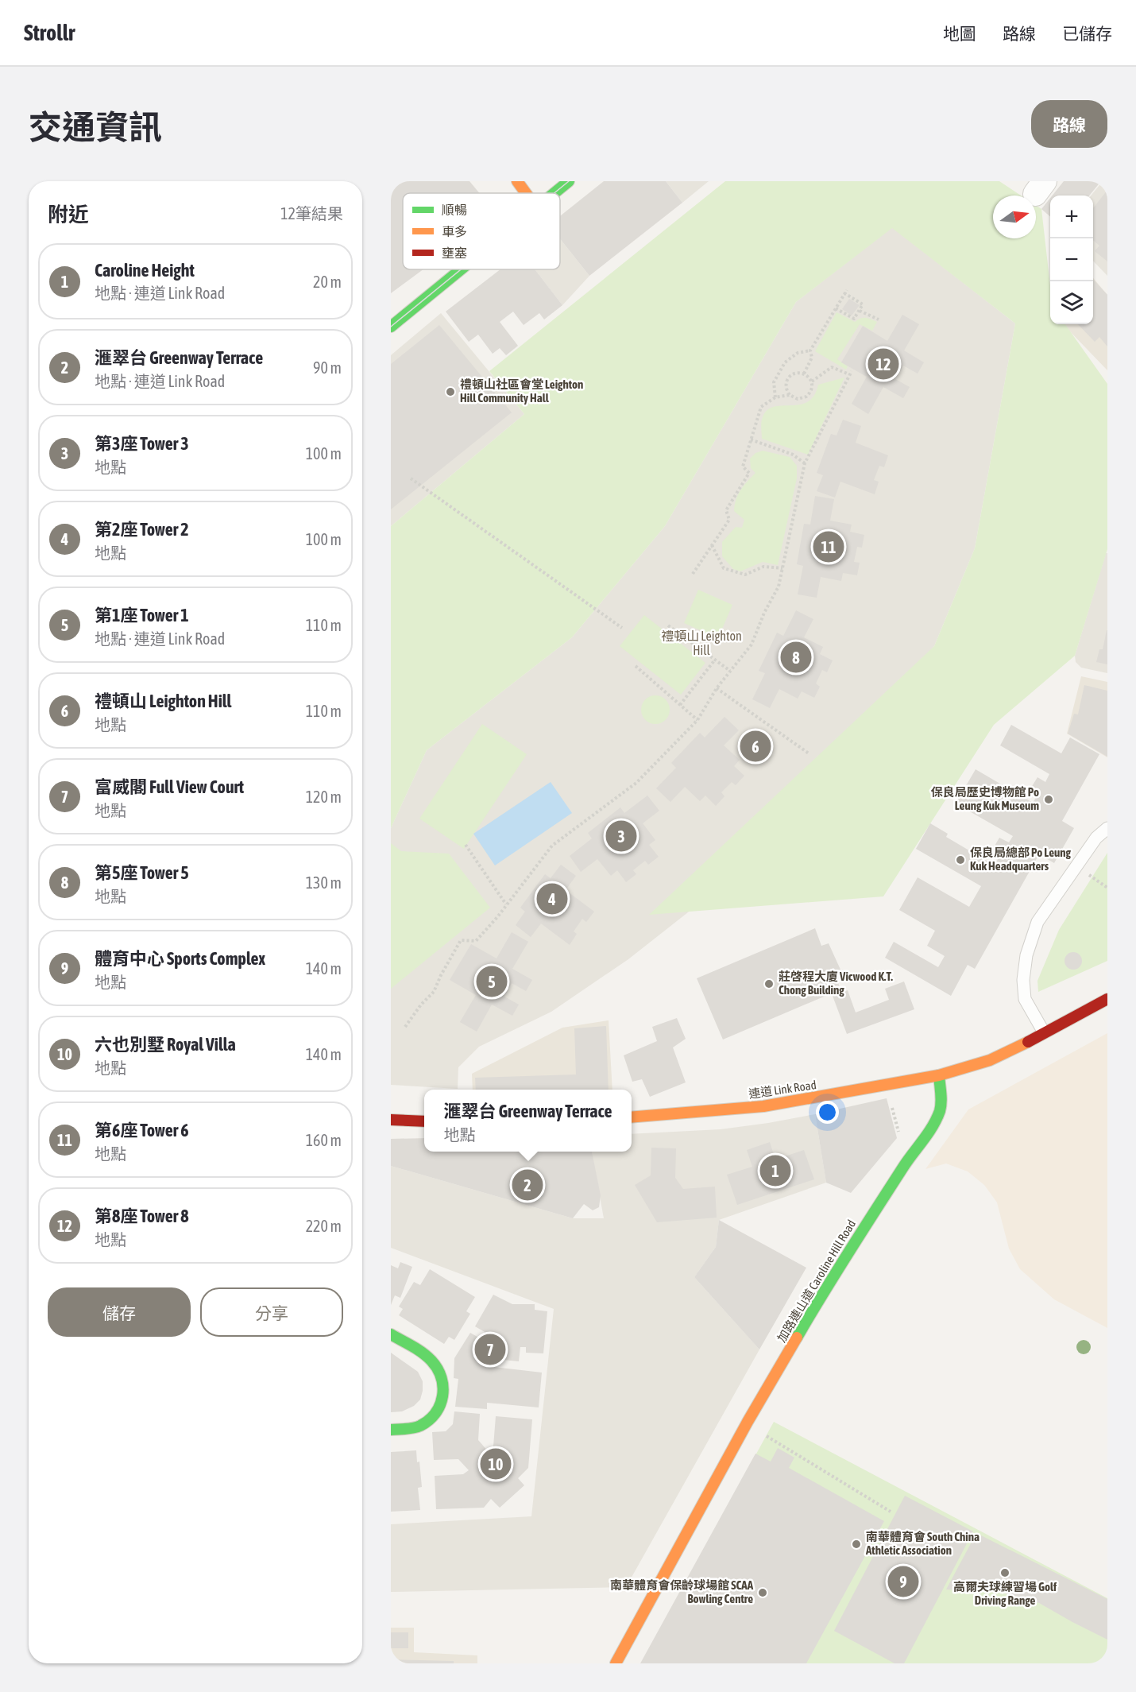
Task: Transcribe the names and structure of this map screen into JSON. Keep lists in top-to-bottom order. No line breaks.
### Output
{"streets":{"street":["連道 Link Road","加路連山道 Caroline Hill Road"]},"crossings":[["連道 Link Road","加路連山道 Caroline Hill Road"]],"districts":["禮頓山 Leighton Hill"],"places":["禮頓山社區會堂 Leighton Hill Community Hall","保良局歷史博物館 Po Leung Kuk Museum","保良局總部 Po Leung Kuk Headquarters","莊啓程大廈 Vicwood K.T. Chong Building","南華體育會 South China Athletic Association","高爾夫球練習場 Golf Driving Range","南華體育會保齡球場館 SCAA Bowling Centre"],"legend":["順暢","車多","壅塞"],"north":"right","page":{"header":"Strollr","nav":["地圖","路線","已儲存"],"title":"交通資訊","buttons":["路線",["儲存","分享"]],"heading":["附近","12筆結果"],"map_buttons":["+","−"],"list":[{"mark":"1","name":"Caroline Height","note":"地點 · 連道 Link Road","value":"20 m"},{"mark":"2","name":"滙翠台 Greenway Terrace","note":"地點 · 連道 Link Road","value":"90 m"},{"mark":"3","name":"第3座 Tower 3","note":"地點","value":"100 m"},{"mark":"4","name":"第2座 Tower 2","note":"地點","value":"100 m"},{"mark":"5","name":"第1座 Tower 1","note":"地點 · 連道 Link Road","value":"110 m"},{"mark":"6","name":"禮頓山 Leighton Hill","note":"地點","value":"110 m"},{"mark":"7","name":"富威閣 Full View Court","note":"地點","value":"120 m"},{"mark":"8","name":"第5座 Tower 5","note":"地點","value":"130 m"},{"mark":"9","name":"體育中心 Sports Complex","note":"地點","value":"140 m"},{"mark":"10","name":"六也別墅 Royal Villa","note":"地點","value":"140 m"},{"mark":"11","name":"第6座 Tower 6","note":"地點","value":"160 m"},{"mark":"12","name":"第8座 Tower 8","note":"地點","value":"220 m"}],"pins":["12","11","8","6","3","4","5","1","2","7","10","9"],"popup":["滙翠台 Greenway Terrace","地點"]}}
